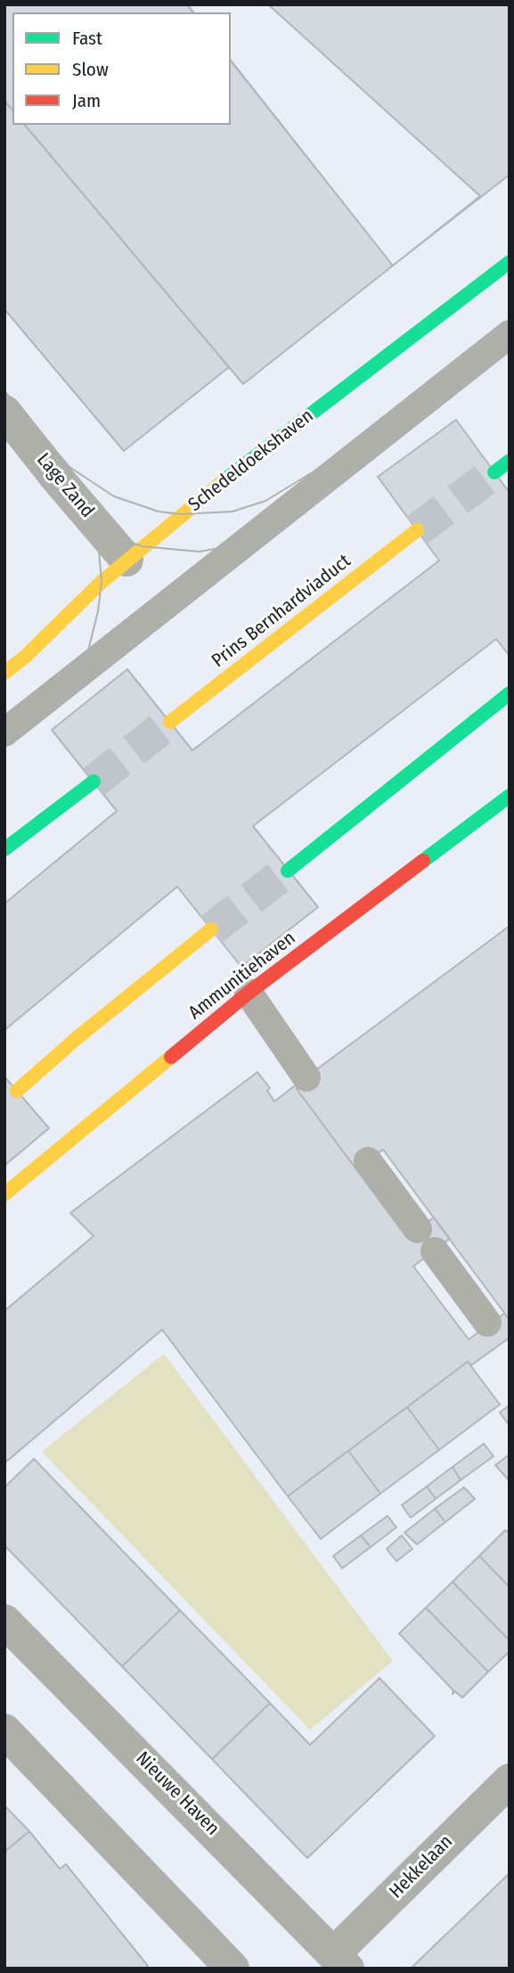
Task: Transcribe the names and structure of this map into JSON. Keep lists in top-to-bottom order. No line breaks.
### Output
{"streets":{"street":["Schedeldoekshaven","Lage Zand","Prins Bernhardviaduct","Ammunitiehaven","Nieuwe Haven","Hekkelaan"]},"crossings":[["Schedeldoekshaven","Lage Zand"],["Nieuwe Haven","Hekkelaan"]],"legend":["Fast","Slow","Jam"]}
